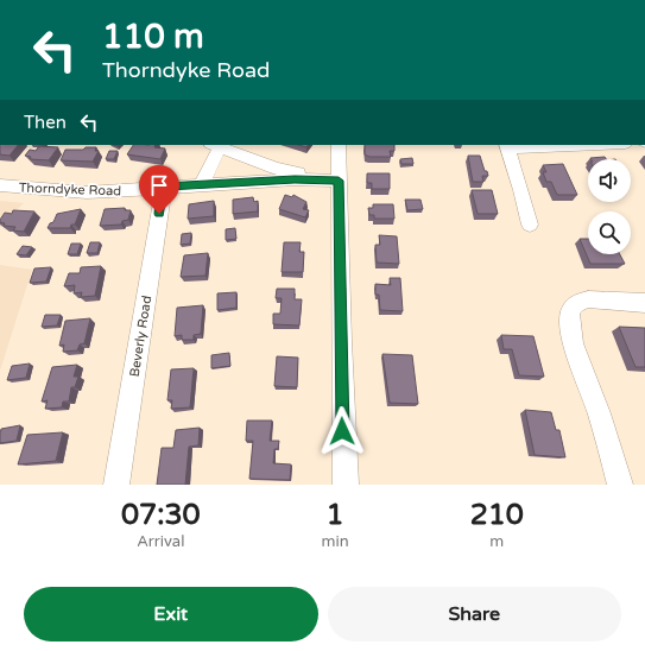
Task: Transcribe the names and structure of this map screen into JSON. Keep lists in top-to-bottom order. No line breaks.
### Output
{"streets":{"street":["Thorndyke Road","Beverly Road"]},"crossings":[["Thorndyke Road","Beverly Road"]],"page":{"turn":["110 m","Thorndyke Road"],"then":"Then","eta":["07:30","Arrival","1","min","210","m"],"buttons":["Exit","Share"]}}
